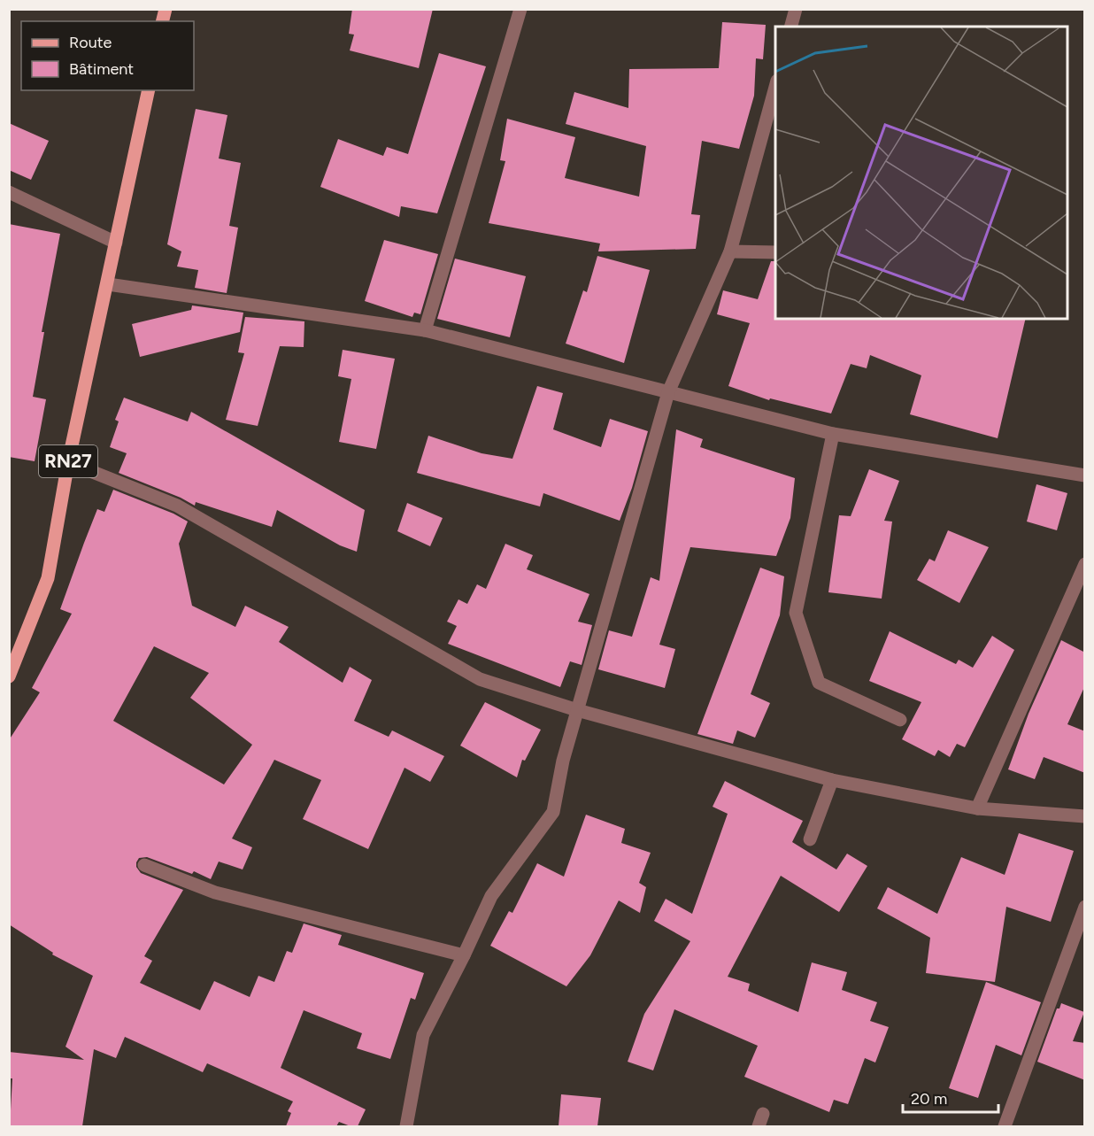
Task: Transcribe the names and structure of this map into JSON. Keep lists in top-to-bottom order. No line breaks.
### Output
{"streets":{"main road":["RN27"]},"legend":["Route","Bâtiment"],"scale_bar":"20 m"}
